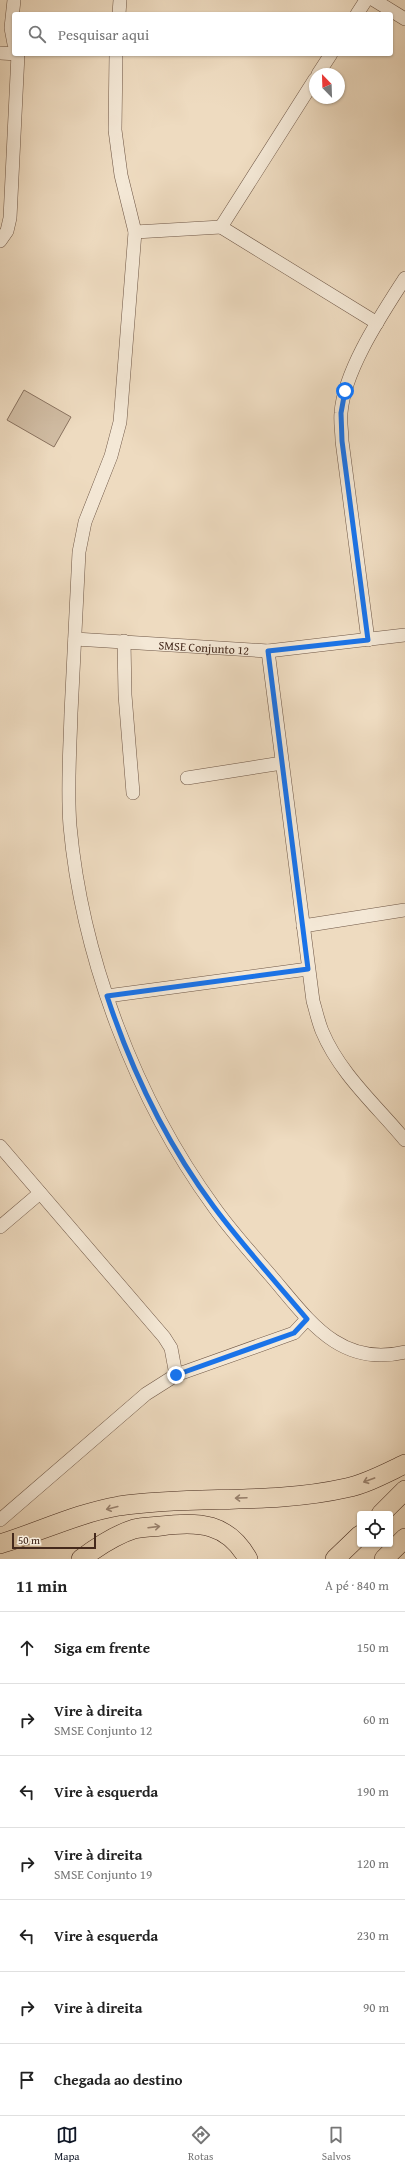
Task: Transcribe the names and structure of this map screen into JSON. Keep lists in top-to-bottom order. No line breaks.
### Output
{"streets":{"street":["SMSE Conjunto 12"]},"scale_bar":"50 m","north":"top left","page":{"search":"Pesquisar aqui","scale":"50 m","heading":["11 min","A pé · 840 m"],"list":[["Siga em frente","150 m"],["Vire à direita","SMSE Conjunto 12","60 m"],["Vire à esquerda","190 m"],["Vire à direita","SMSE Conjunto 19","120 m"],["Vire à esquerda","230 m"],["Vire à direita","90 m"],"Chegada ao destino"],"nav":["Mapa","Rotas","Salvos"]}}
